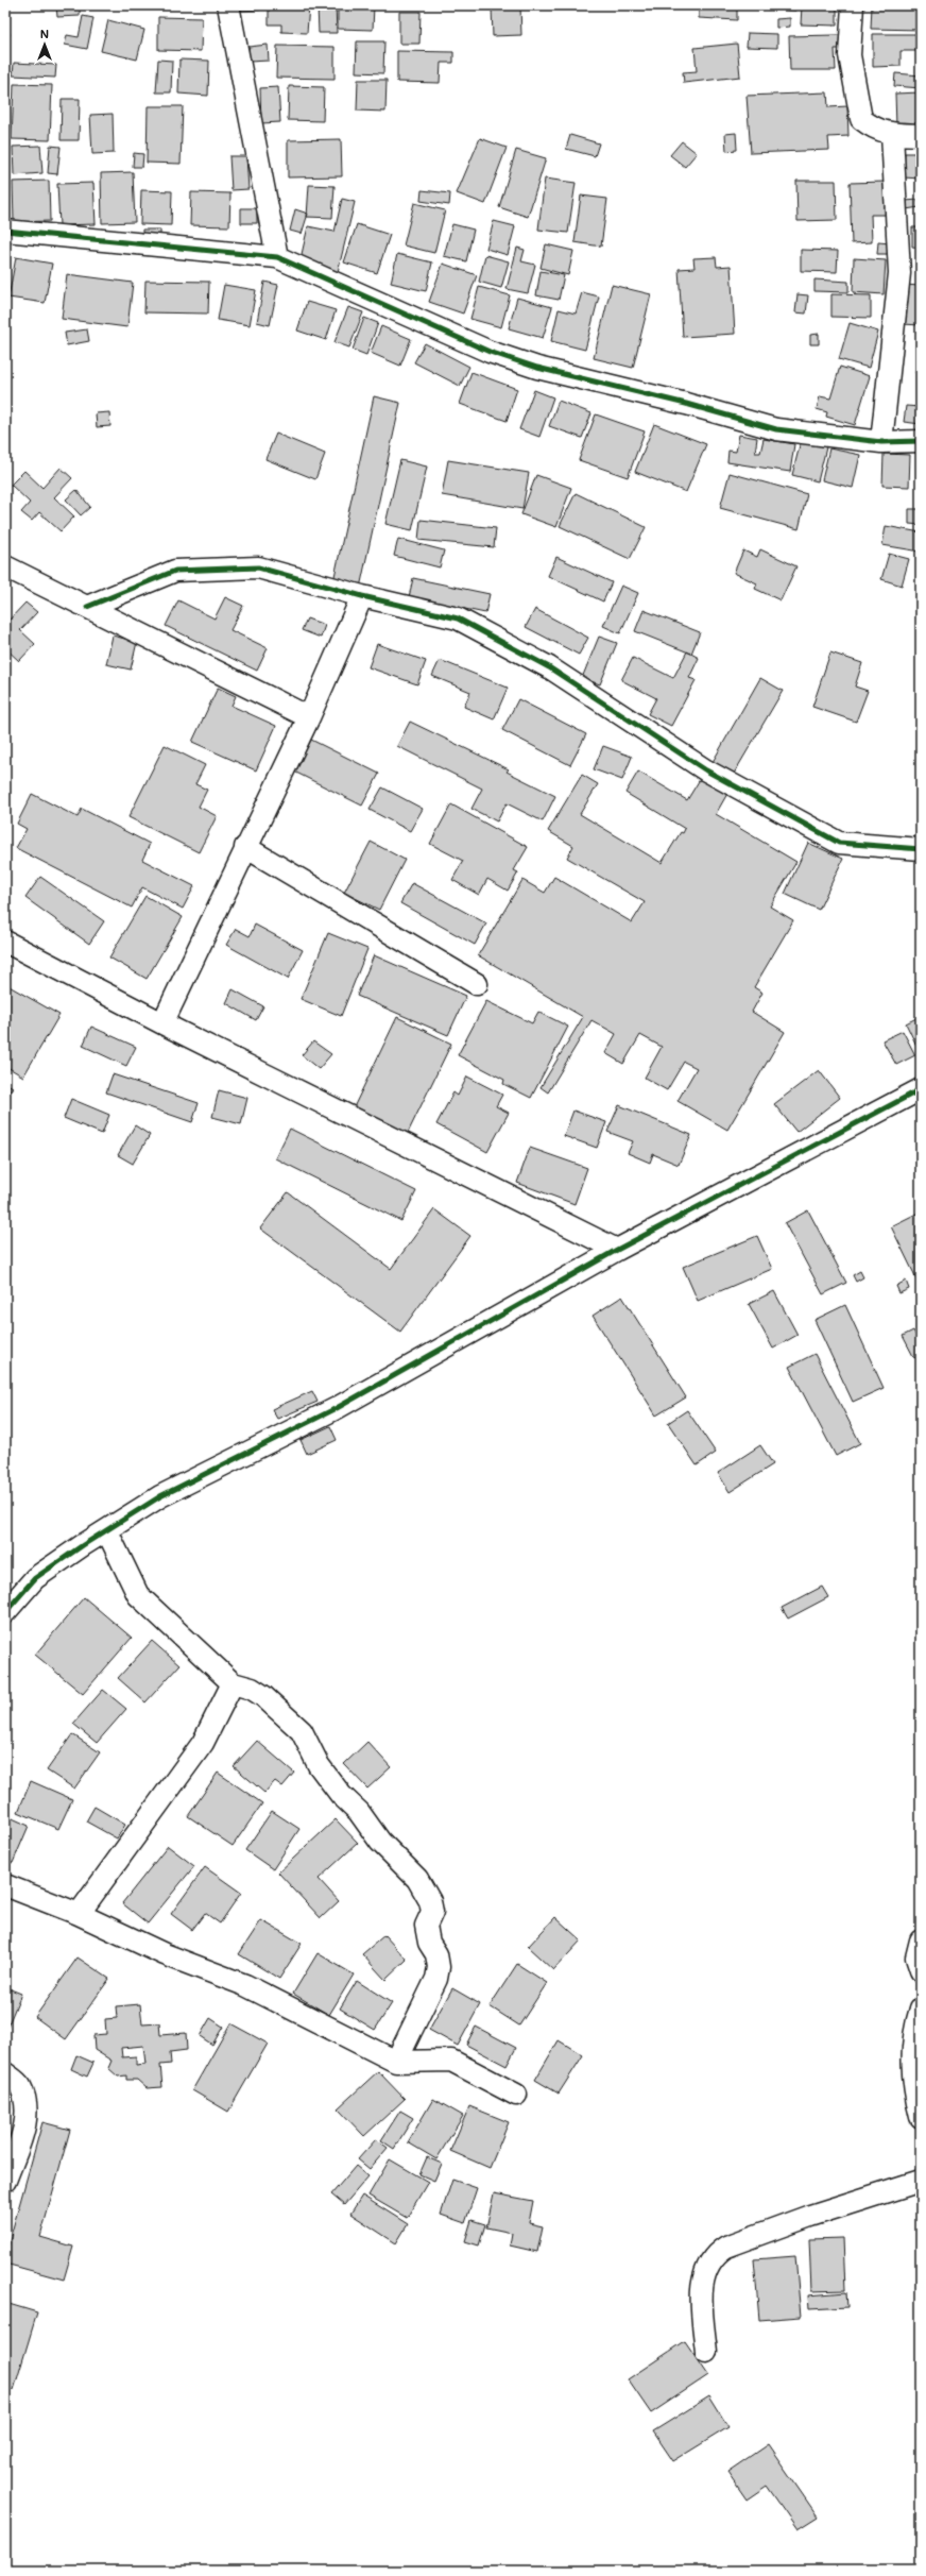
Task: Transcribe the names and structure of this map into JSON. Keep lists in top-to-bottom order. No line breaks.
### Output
{"north":"top"}
